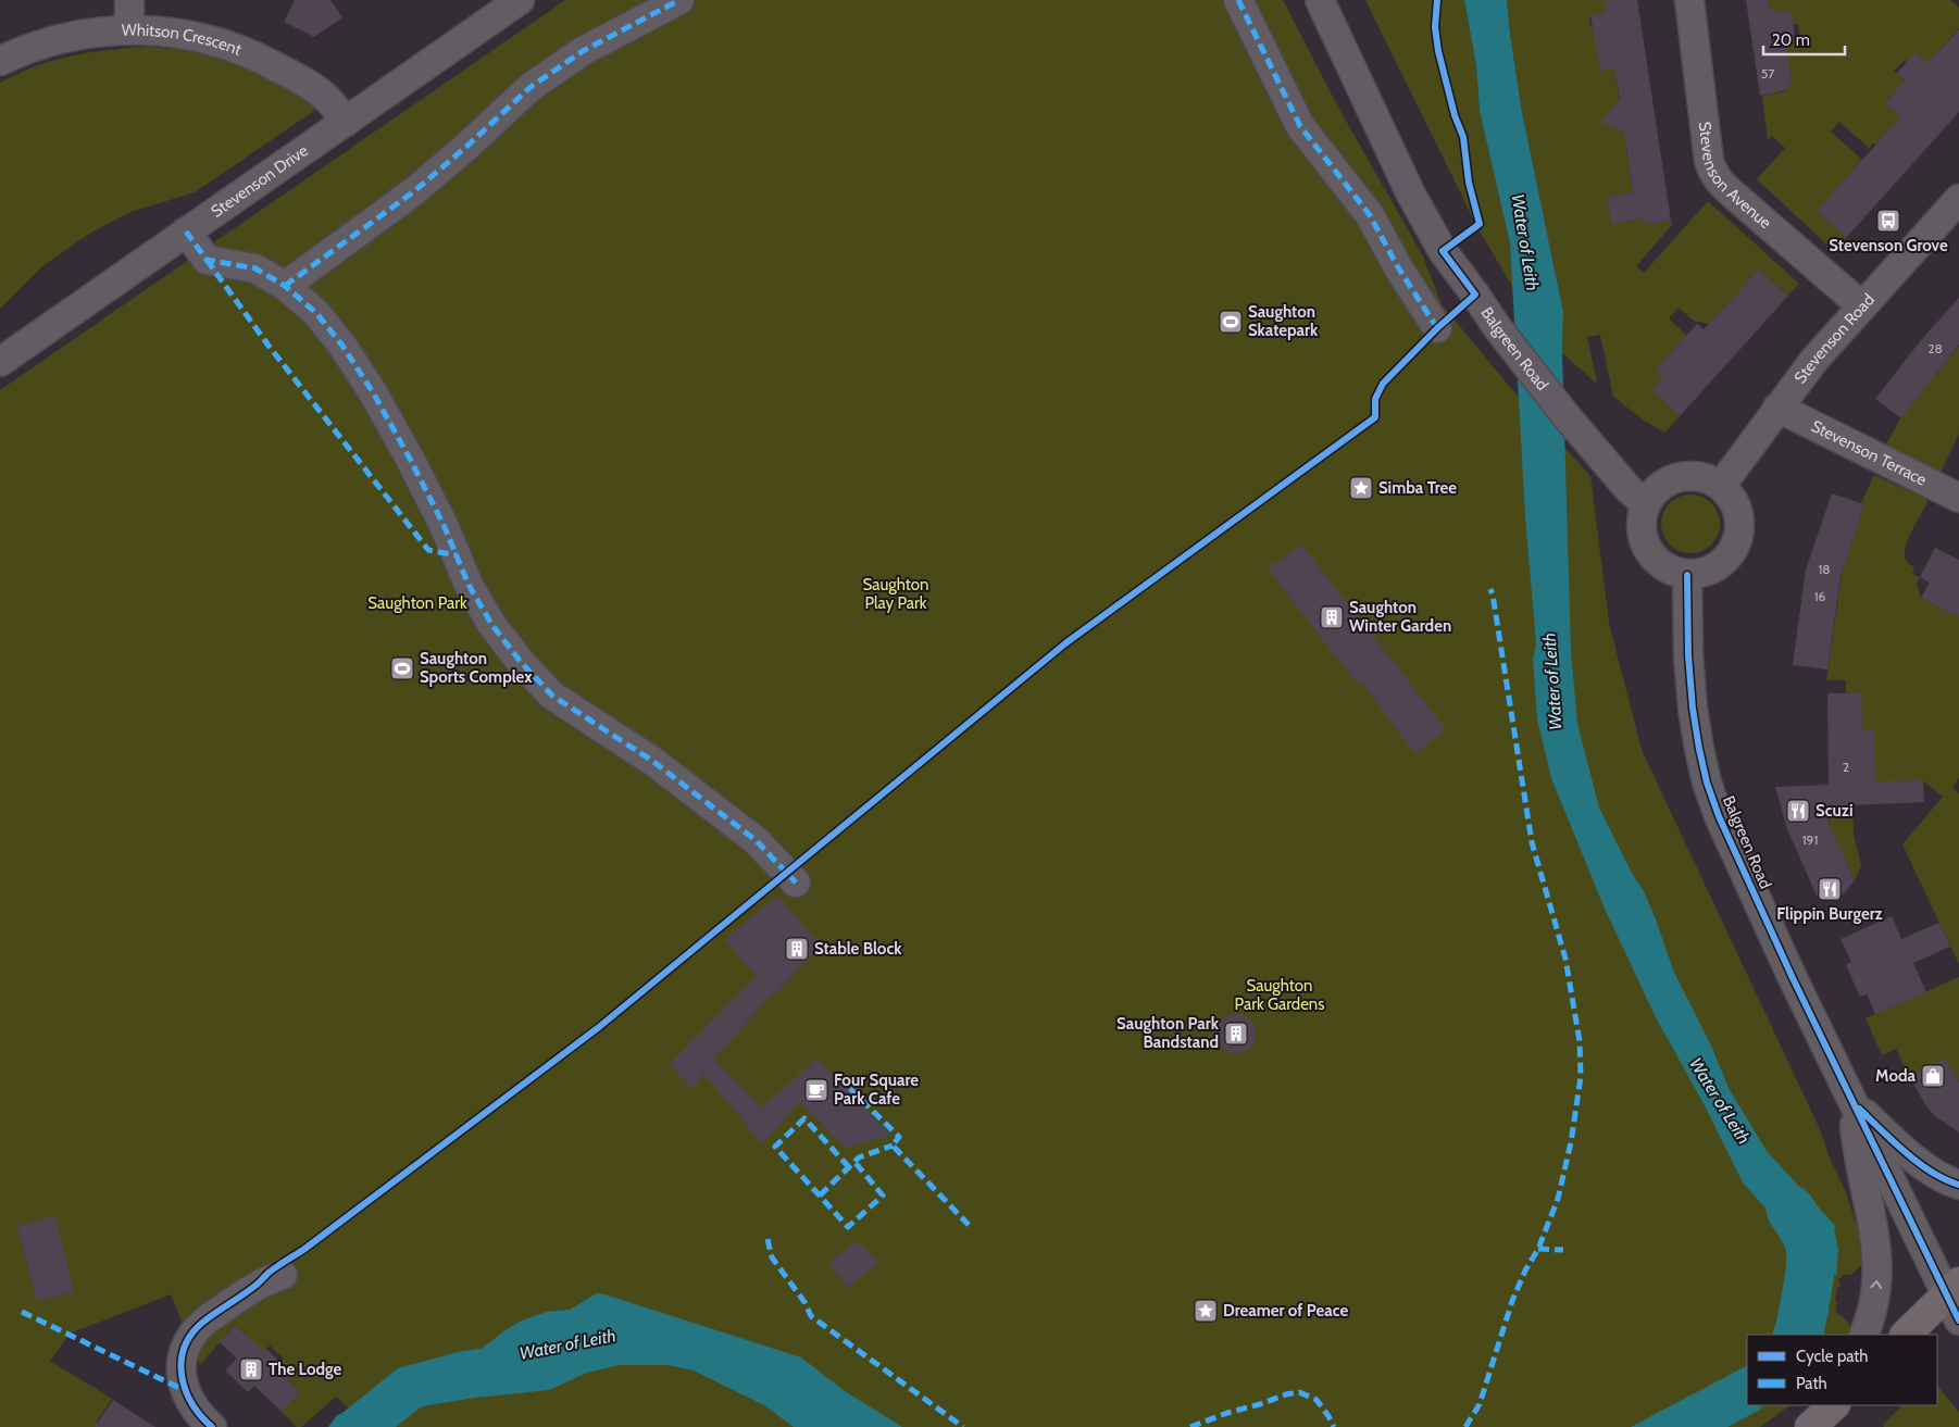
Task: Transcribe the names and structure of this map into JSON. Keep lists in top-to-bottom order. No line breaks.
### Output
{"streets":{"street":["Whitson Crescent","Stevenson Avenue","Stevenson Drive","Stevenson Road","Balgreen Road","Stevenson Terrace"]},"crossings":[["Whitson Crescent","Stevenson Drive"],["Stevenson Avenue","Stevenson Road"],["Stevenson Road","Balgreen Road"],["Stevenson Road","Stevenson Terrace"]],"water":["Water of Leith"],"parks":["Saughton Play Park","Saughton Park","Saughton Park Gardens"],"places":{"bus stop":["Stevenson Grove"],"sports":["Saughton Skatepark","Saughton Sports Complex"],"place":["Simba Tree","Dreamer of Peace"],"building":["Saughton Winter Garden","Stable Block","Saughton Park Bandstand","The Lodge"],"restaurant":["Scuzi","Flippin Burgerz"],"shop":["Moda"],"cafe":["Four Square Park Cafe"]},"house_numbers":["57","28","18","16","2","191"],"legend":["Cycle path","Path"],"scale_bar":"20 m"}
